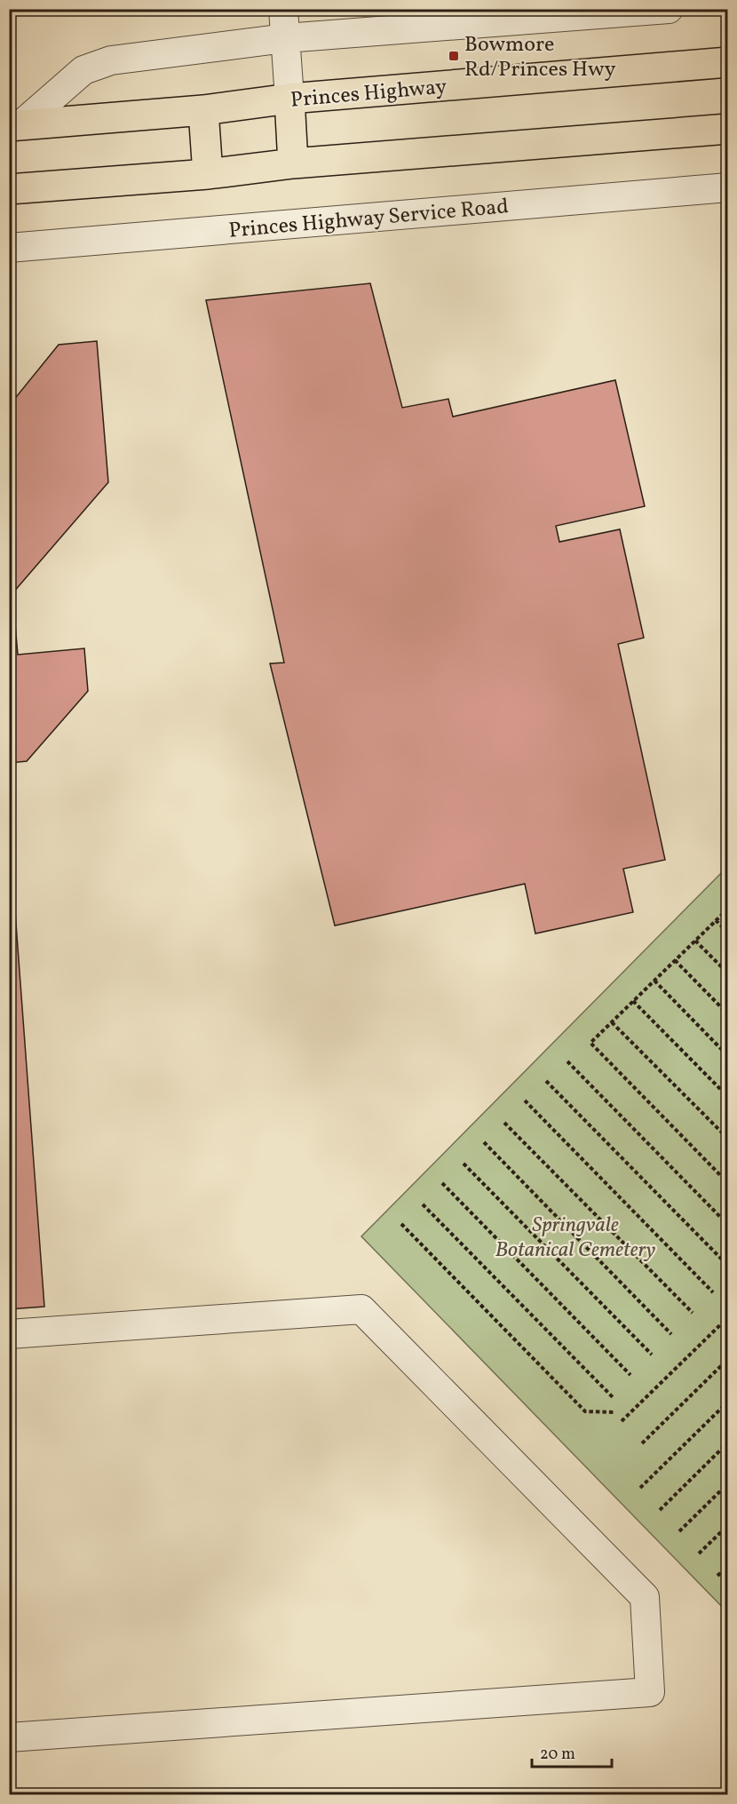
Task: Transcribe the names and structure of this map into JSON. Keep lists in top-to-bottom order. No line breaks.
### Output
{"streets":{"highway":["Princes Highway"],"street":["Princes Highway Service Road"]},"parks":["Springvale Botanical Cemetery"],"places":{"transit":["Bowmore Rd/Princes Hwy"]},"scale_bar":"20 m"}
